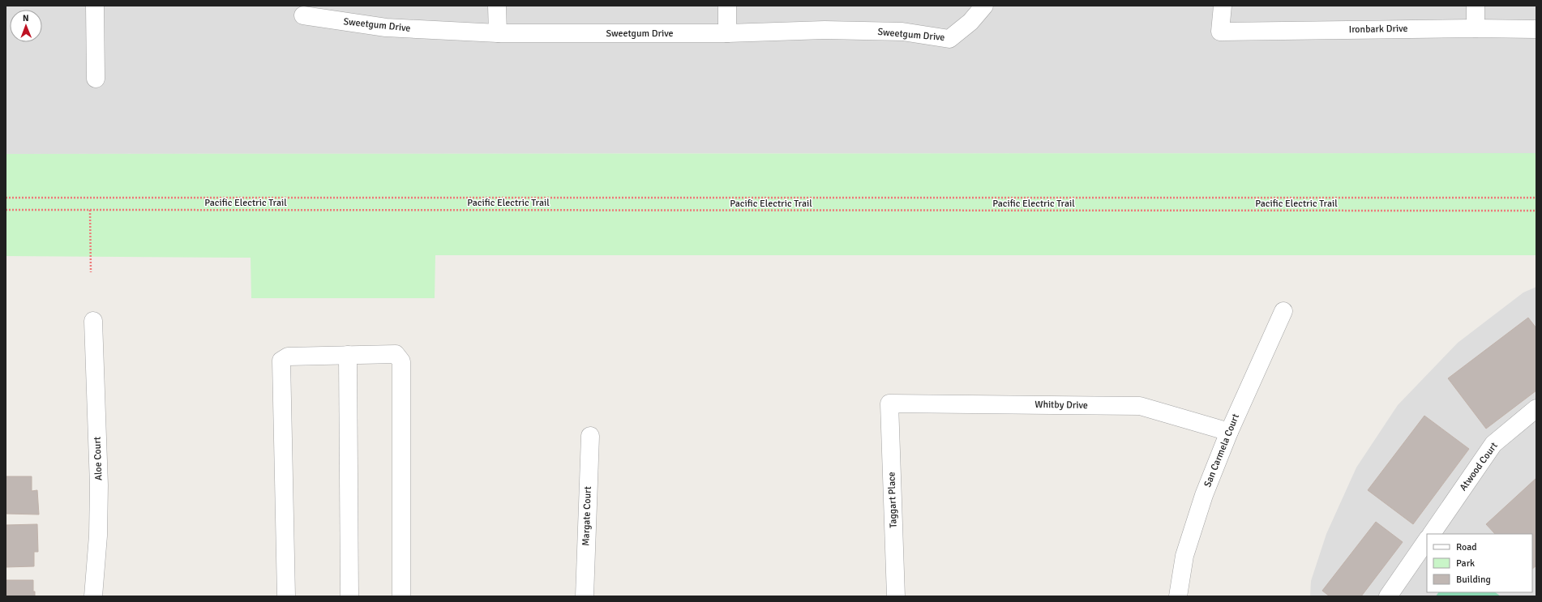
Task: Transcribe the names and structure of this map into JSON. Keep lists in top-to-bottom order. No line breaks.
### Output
{"streets":{"street":["Sweetgum Drive","Ironbark Drive","Whitby Drive","San Carmela Court","Aloe Court","Atwood Court","Taggart Place","Margate Court"],"path":["Pacific Electric Trail"]},"crossings":[["Whitby Drive","San Carmela Court"],["Whitby Drive","Taggart Place"]],"legend":["Road","Park","Building"],"north":"top"}
